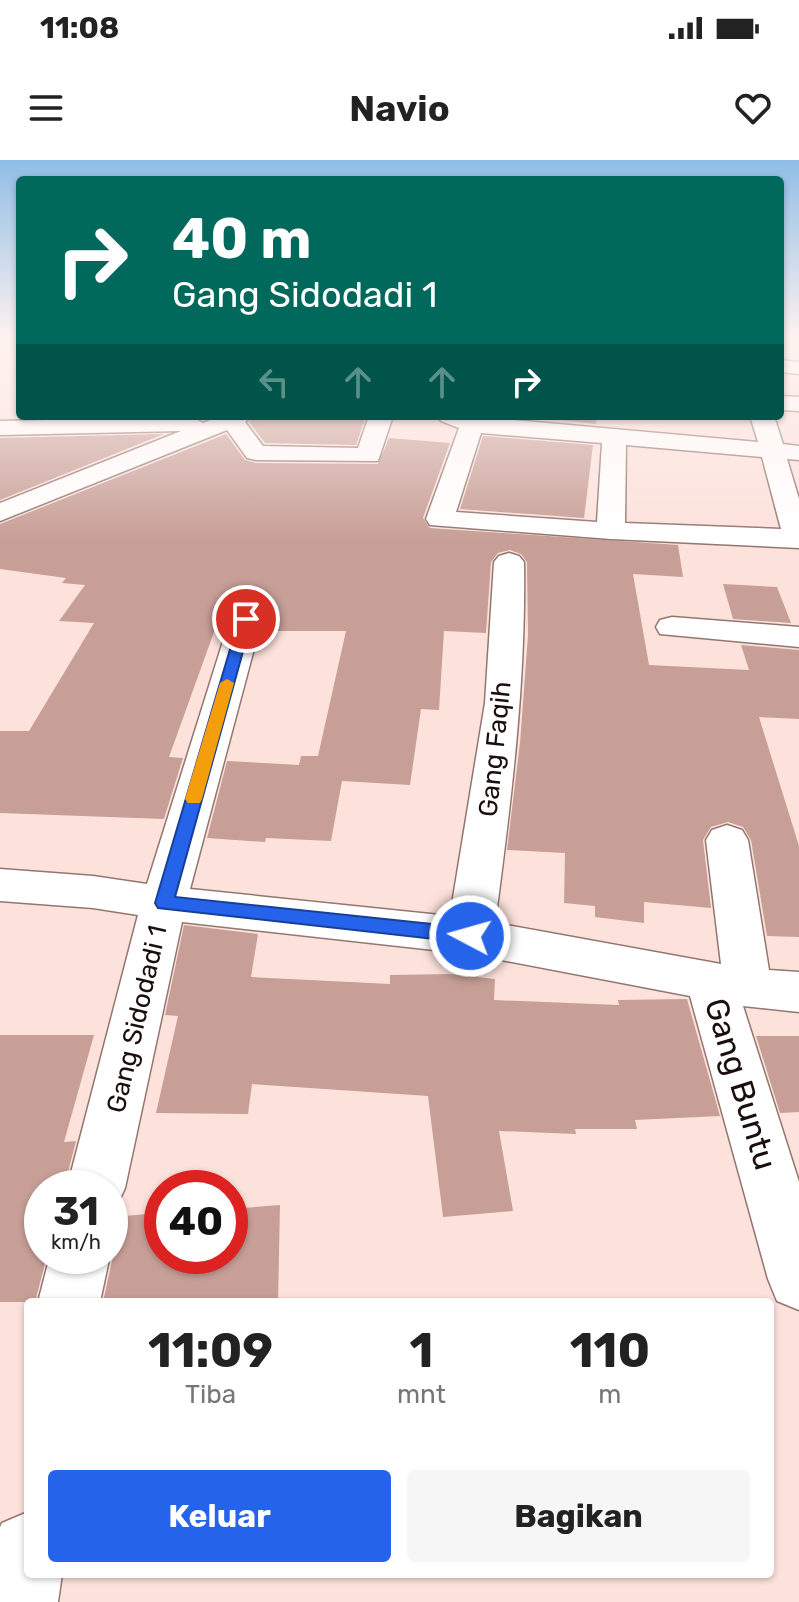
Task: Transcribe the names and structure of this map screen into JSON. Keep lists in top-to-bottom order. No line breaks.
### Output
{"streets":{"street":["Gang Faqih","Gang Sidodadi 1","Gang Buntu"]},"page":{"status":"11:08","header":"Navio","turn":["40 m","Gang Sidodadi 1"],"speed":"31 km/h","limit":"40","eta":["11:09","Tiba","1","mnt","110","m"],"buttons":["Keluar","Bagikan"]}}
